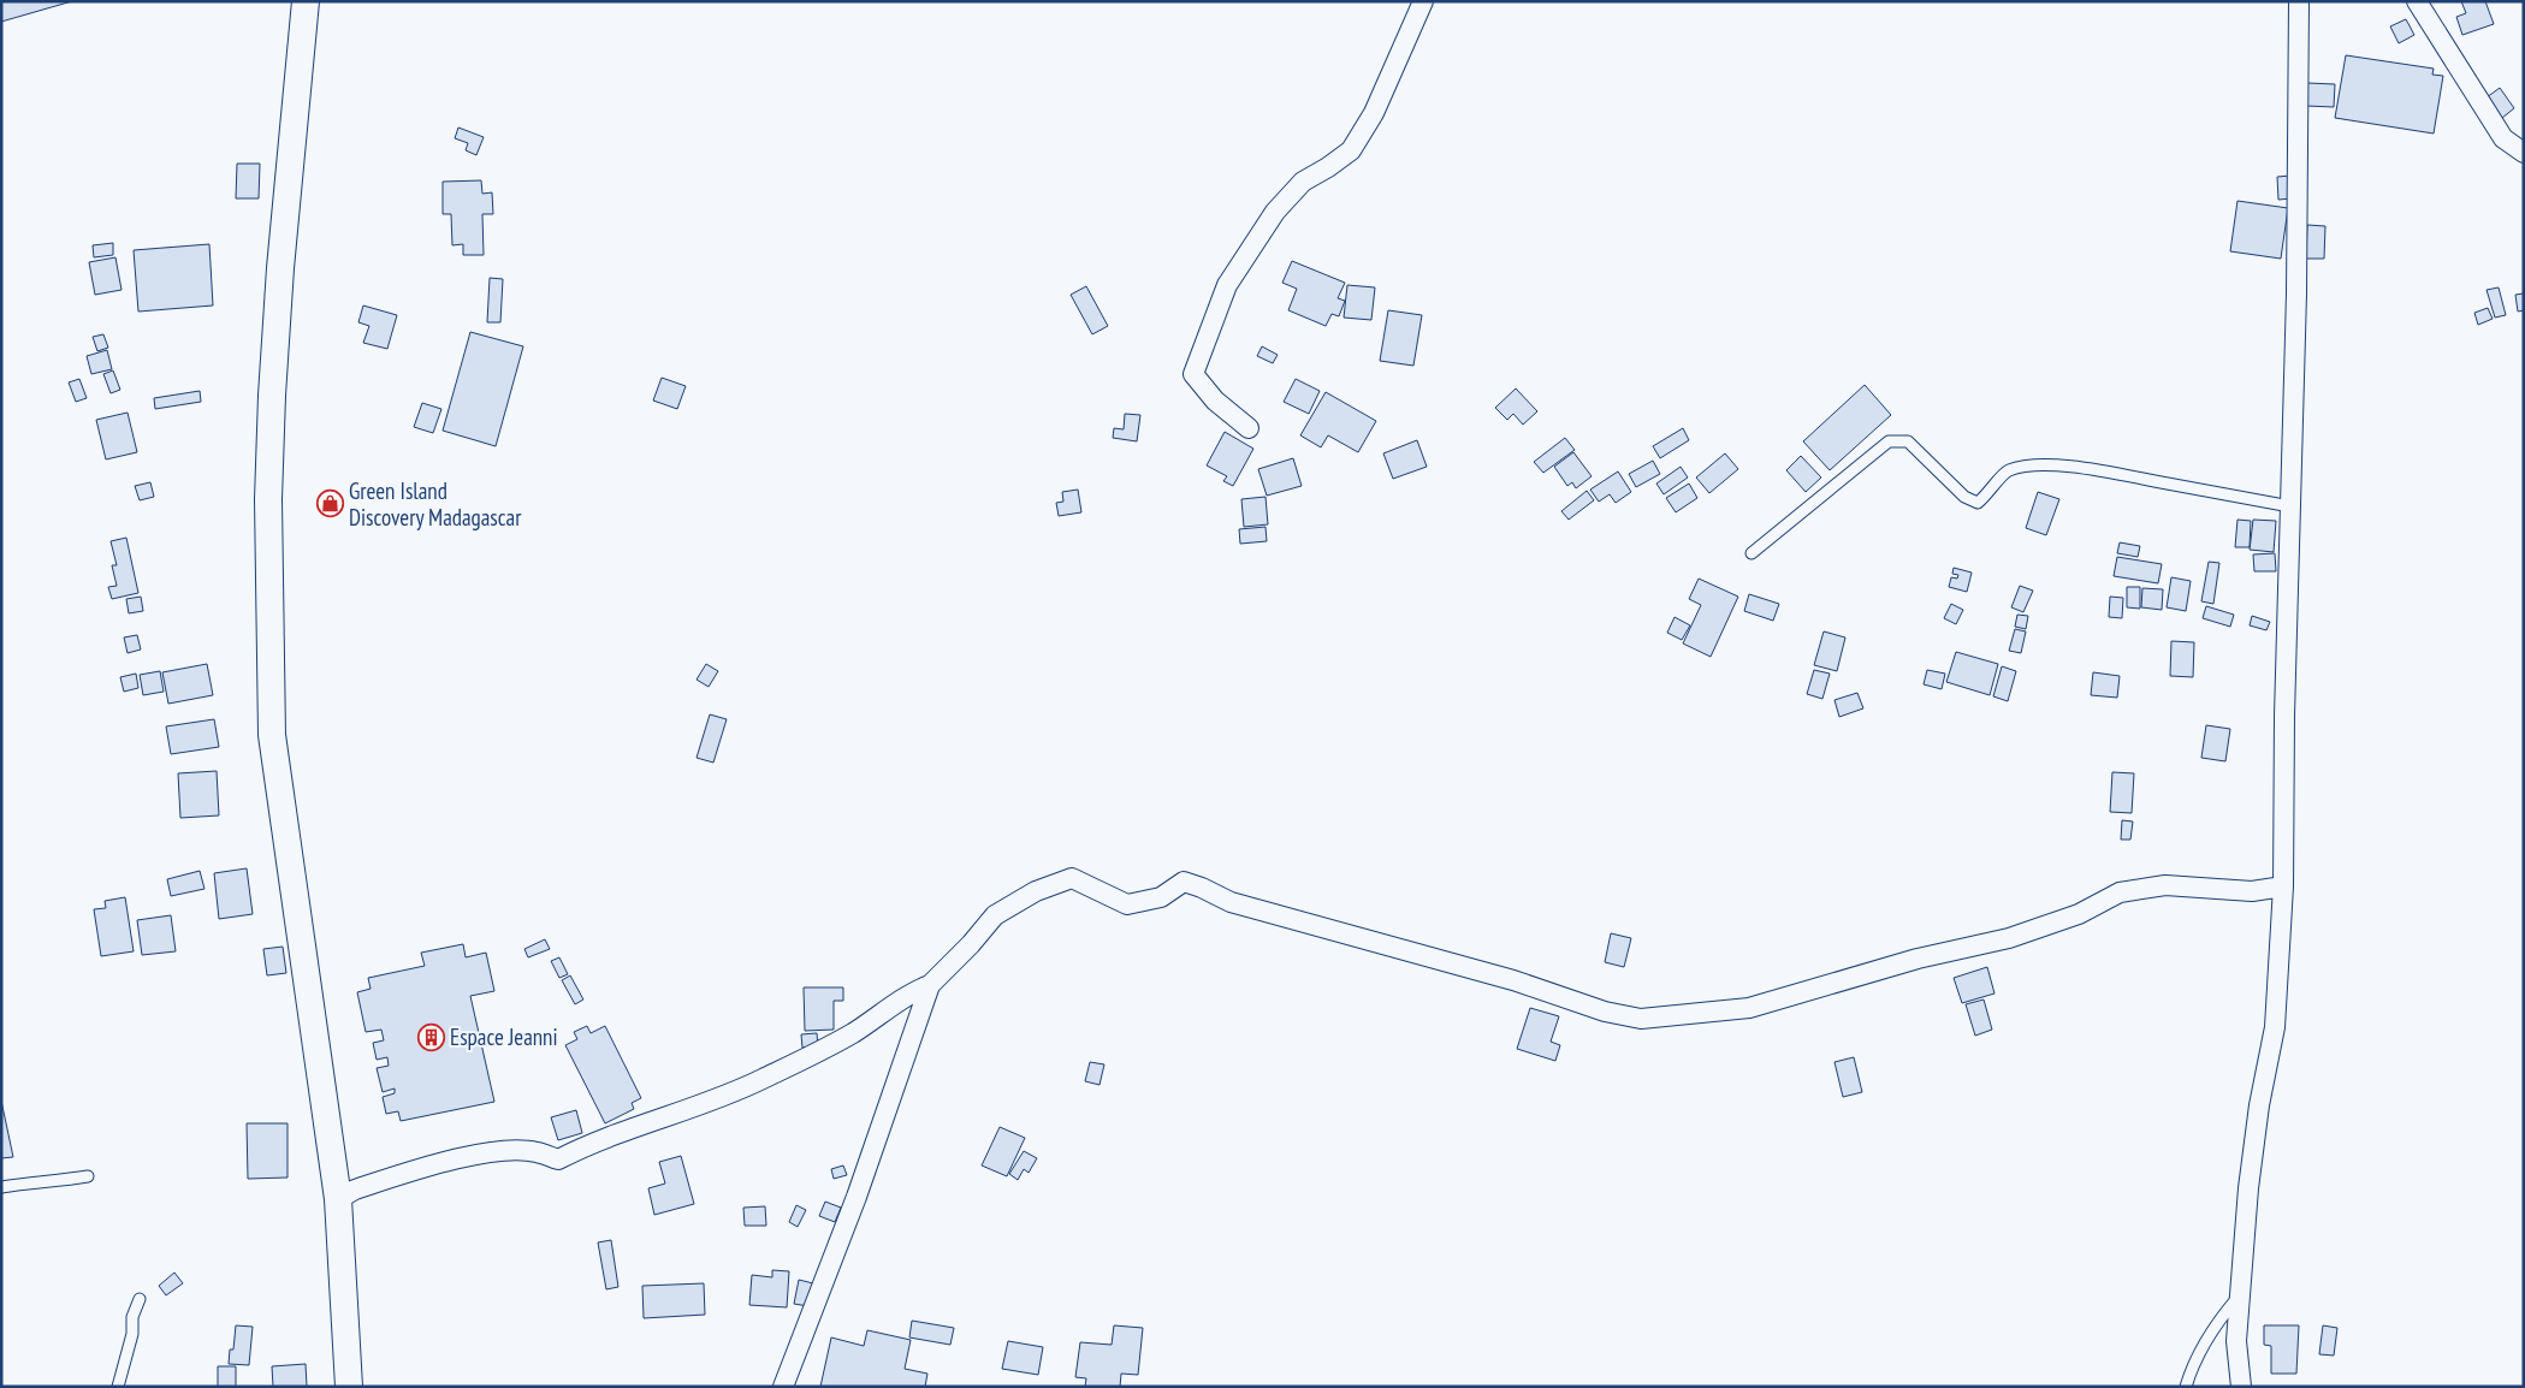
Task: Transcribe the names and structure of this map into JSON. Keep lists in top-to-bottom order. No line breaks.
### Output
{"places":{"shop":["Green Island Discovery Madagascar"],"building":["Espace Jeanni"]}}
